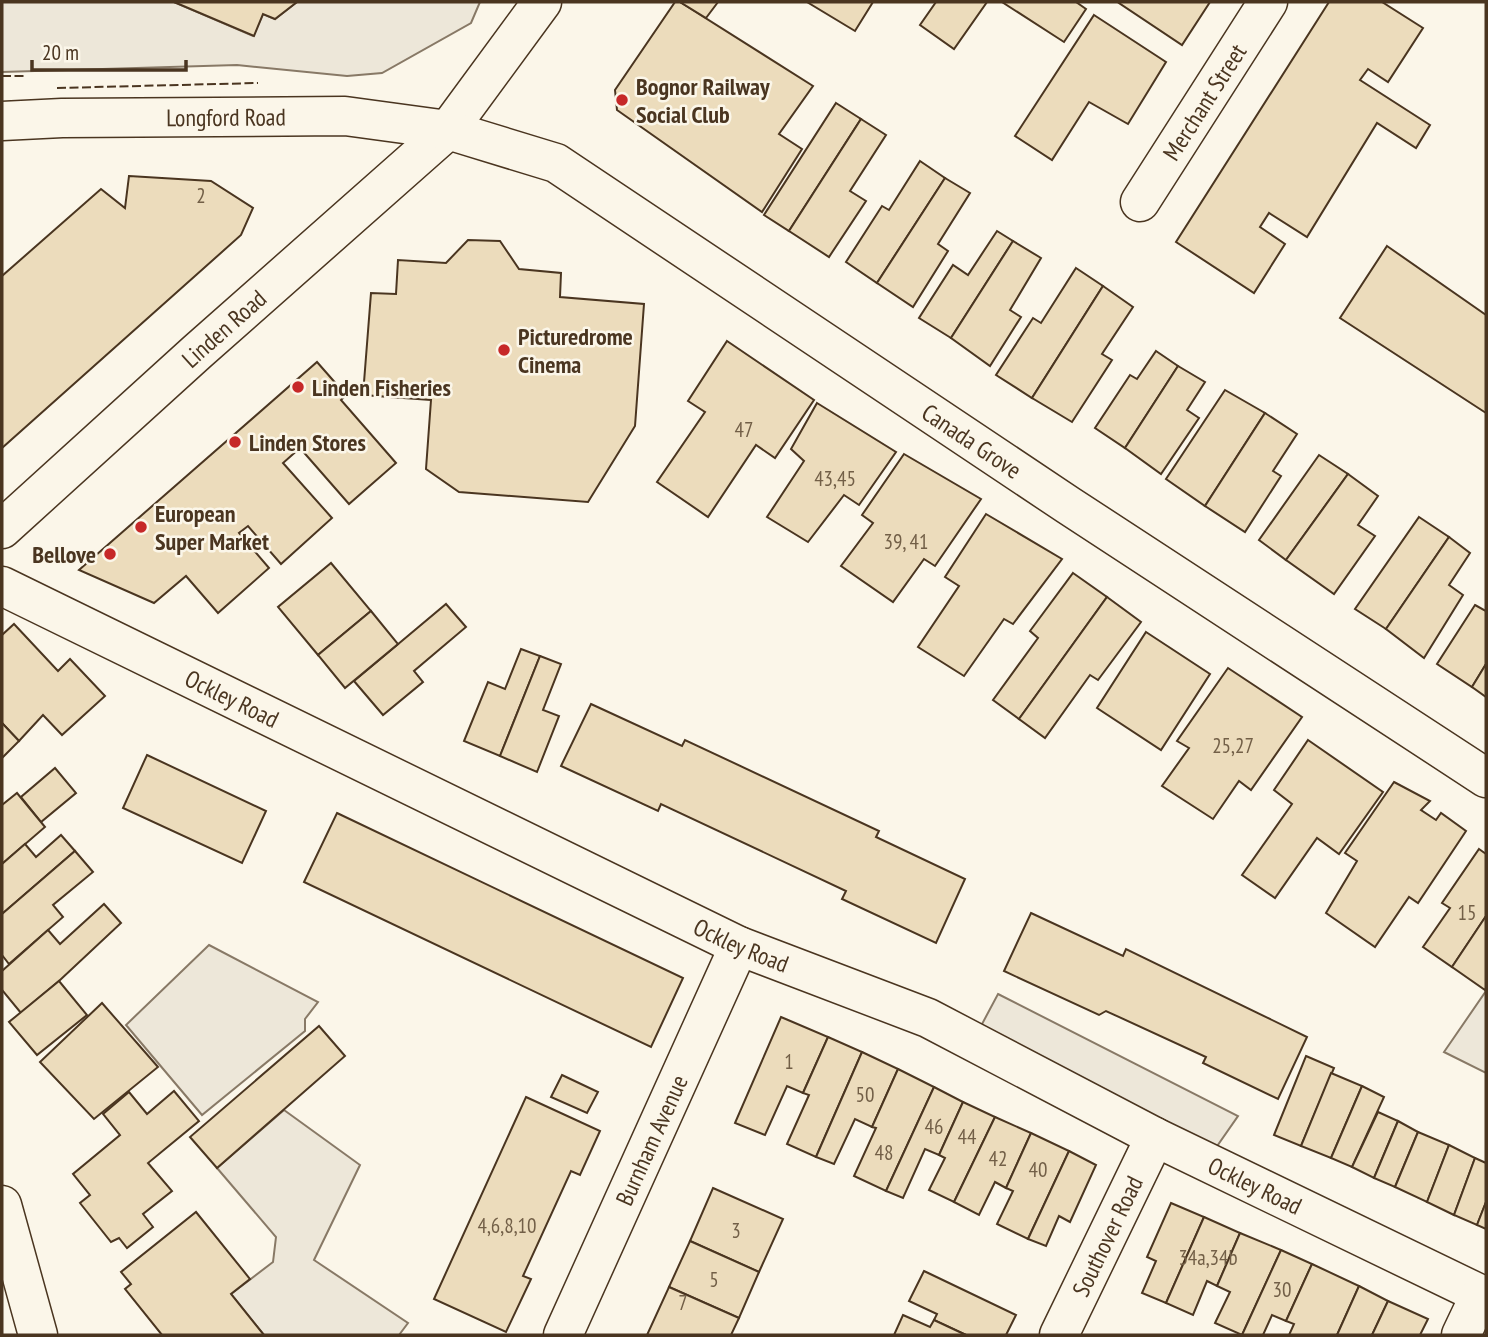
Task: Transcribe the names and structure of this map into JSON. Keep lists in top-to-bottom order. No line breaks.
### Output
{"streets":{"street":["Merchant Street","Longford Road","Linden Road","Canada Grove","Ockley Road","Burnham Avenue","Southover Road"]},"crossings":[["Longford Road","Linden Road"],["Longford Road","Canada Grove"],["Linden Road","Canada Grove"],["Ockley Road","Burnham Avenue"],["Ockley Road","Southover Road"]],"places":["Bognor Railway Social Club","Picturedrome Cinema","Linden Fisheries","Linden Stores","European Super Market","Bellove"],"house_numbers":["2","47","43,45","39, 41","25,27","15","1","50","46","44","48","42","40","4,6,8,10","3","34a,34b","5","30","7"],"scale_bar":"20 m"}
